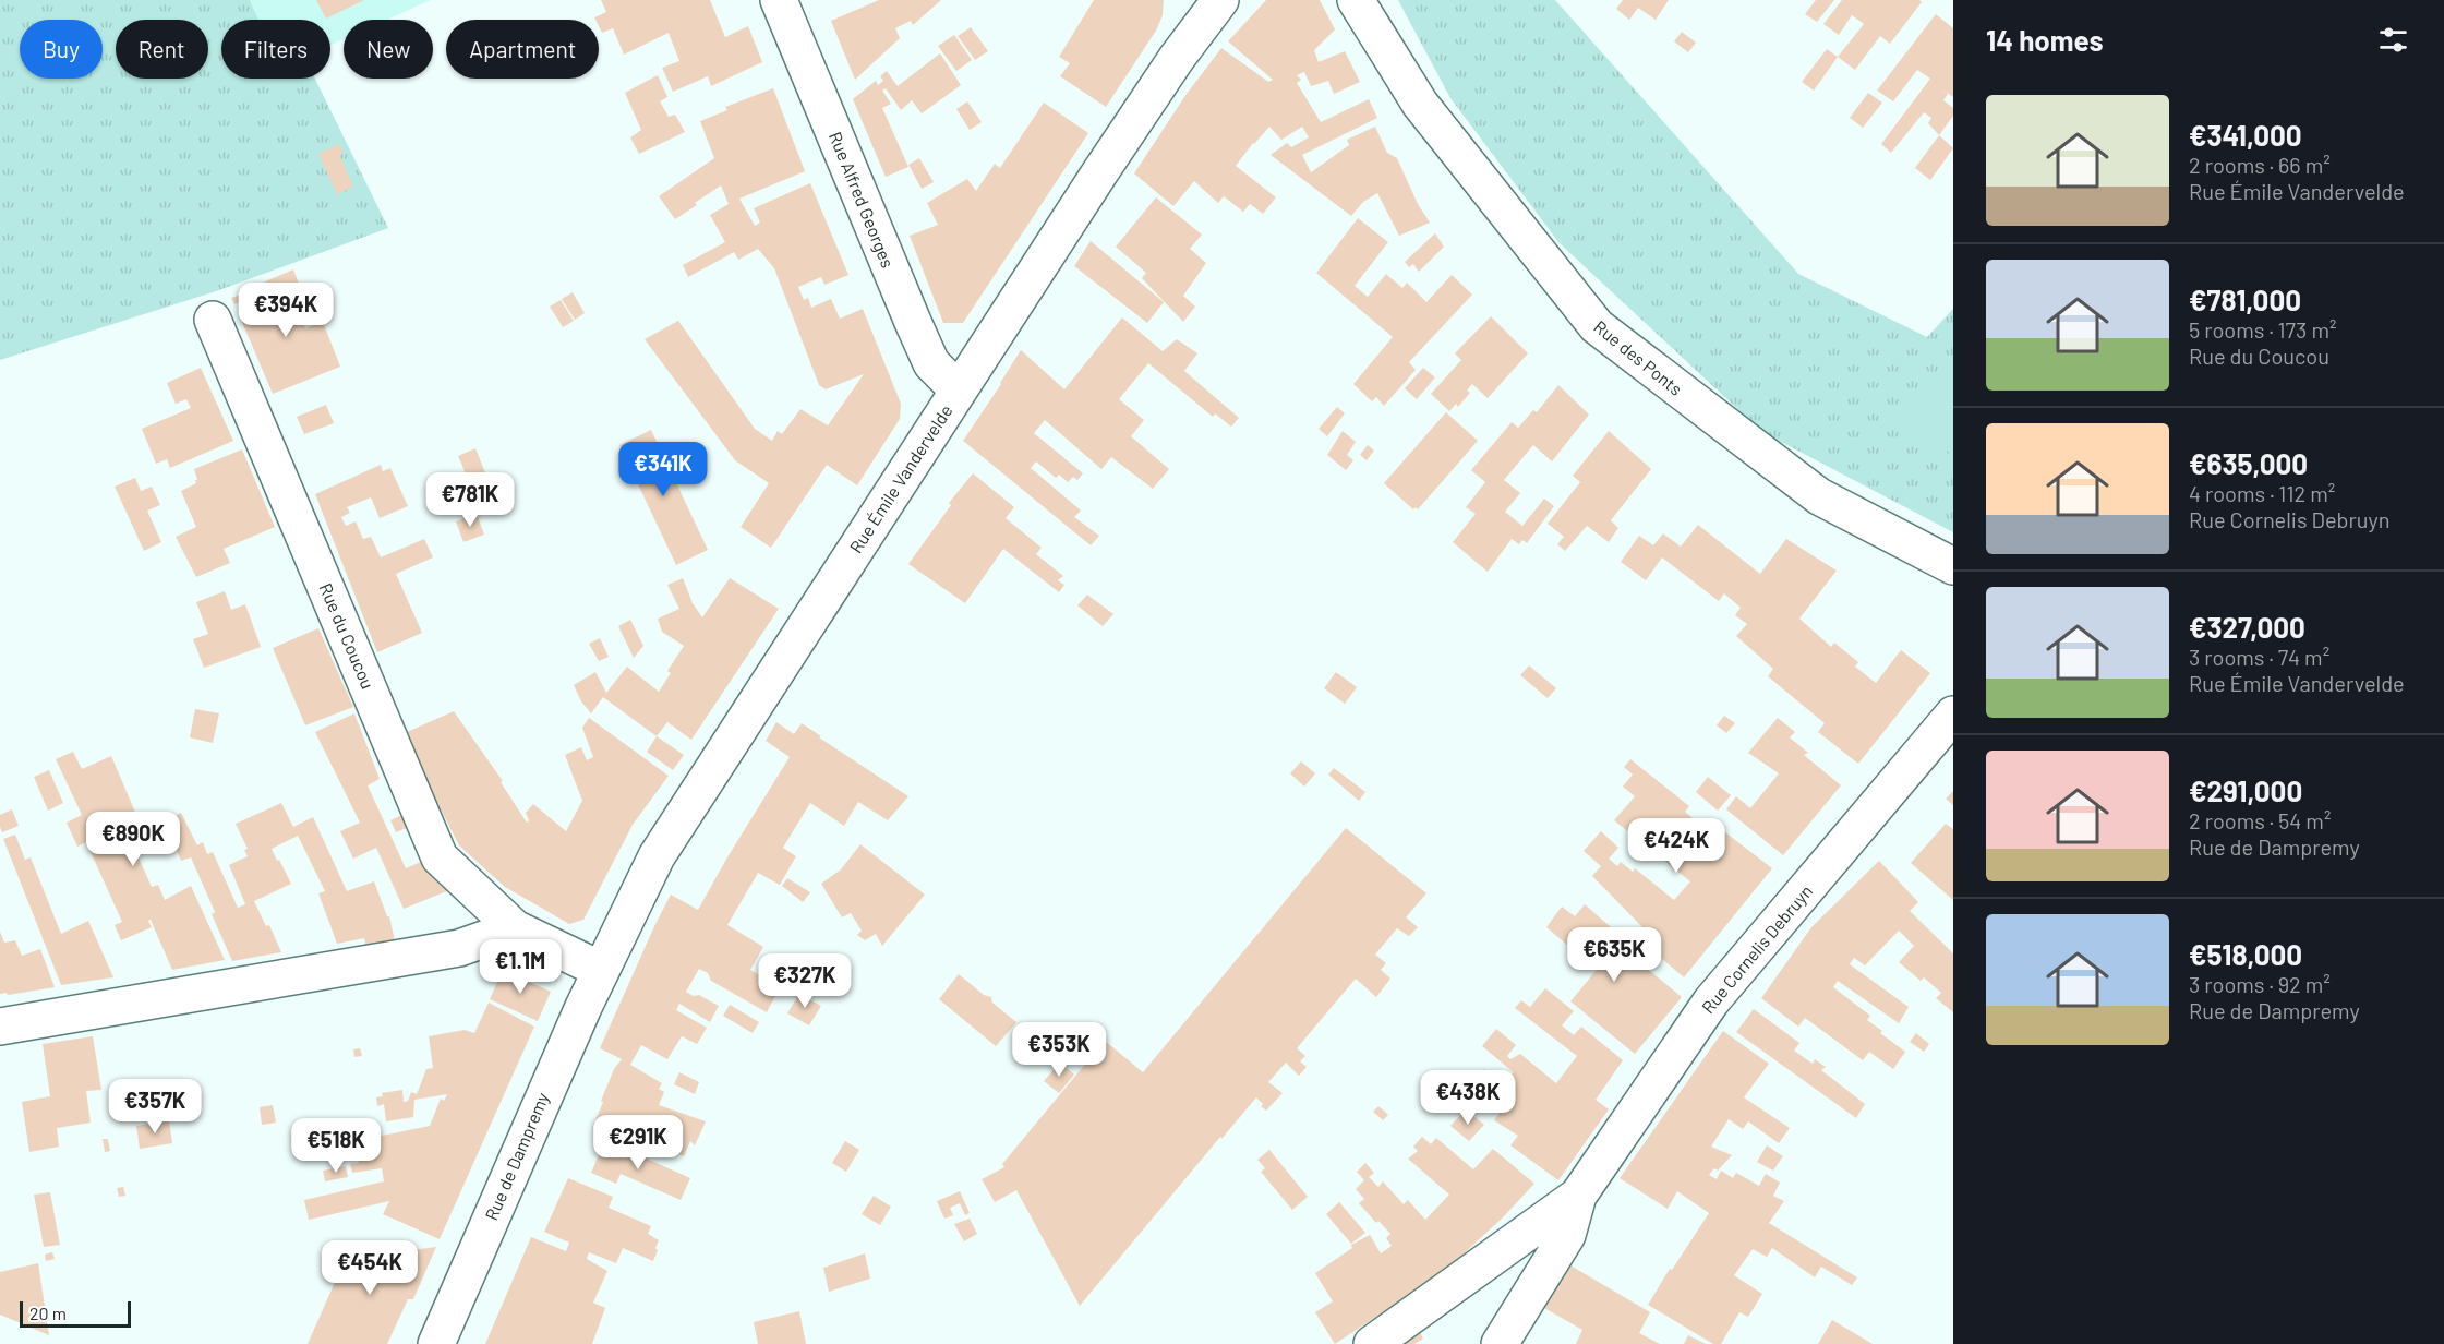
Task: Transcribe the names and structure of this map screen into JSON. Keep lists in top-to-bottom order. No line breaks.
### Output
{"streets":{"street":["Rue Alfred Georges","Rue des Ponts","Rue Émile Vandervelde","Rue du Coucou","Rue Cornelis Debruyn","Rue de Dampremy"]},"crossings":[["Rue Alfred Georges","Rue Émile Vandervelde"],["Rue Émile Vandervelde","Rue du Coucou"],["Rue Émile Vandervelde","Rue de Dampremy"],["Rue du Coucou","Rue de Dampremy"]],"scale_bar":"20 m","page":{"heading":"14 homes","chip":["Buy","Rent","Filters","New","Apartment"],"list":[{"name":"€341,000","note":"2 rooms · 66 m² · Rue Émile Vandervelde"},{"name":"€781,000","note":"5 rooms · 173 m² · Rue du Coucou"},{"name":"€635,000","note":"4 rooms · 112 m² · Rue Cornelis Debruyn"},{"name":"€327,000","note":"3 rooms · 74 m² · Rue Émile Vandervelde"},{"name":"€291,000","note":"2 rooms · 54 m² · Rue de Dampremy"},{"name":"€518,000","note":"3 rooms · 92 m² · Rue de Dampremy"}],"price":["€394K","€341K","€781K","€890K","€424K","€635K","€1.1M","€327K","€353K","€438K","€357K","€291K","€518K","€454K"],"scale":"20 m"}}
